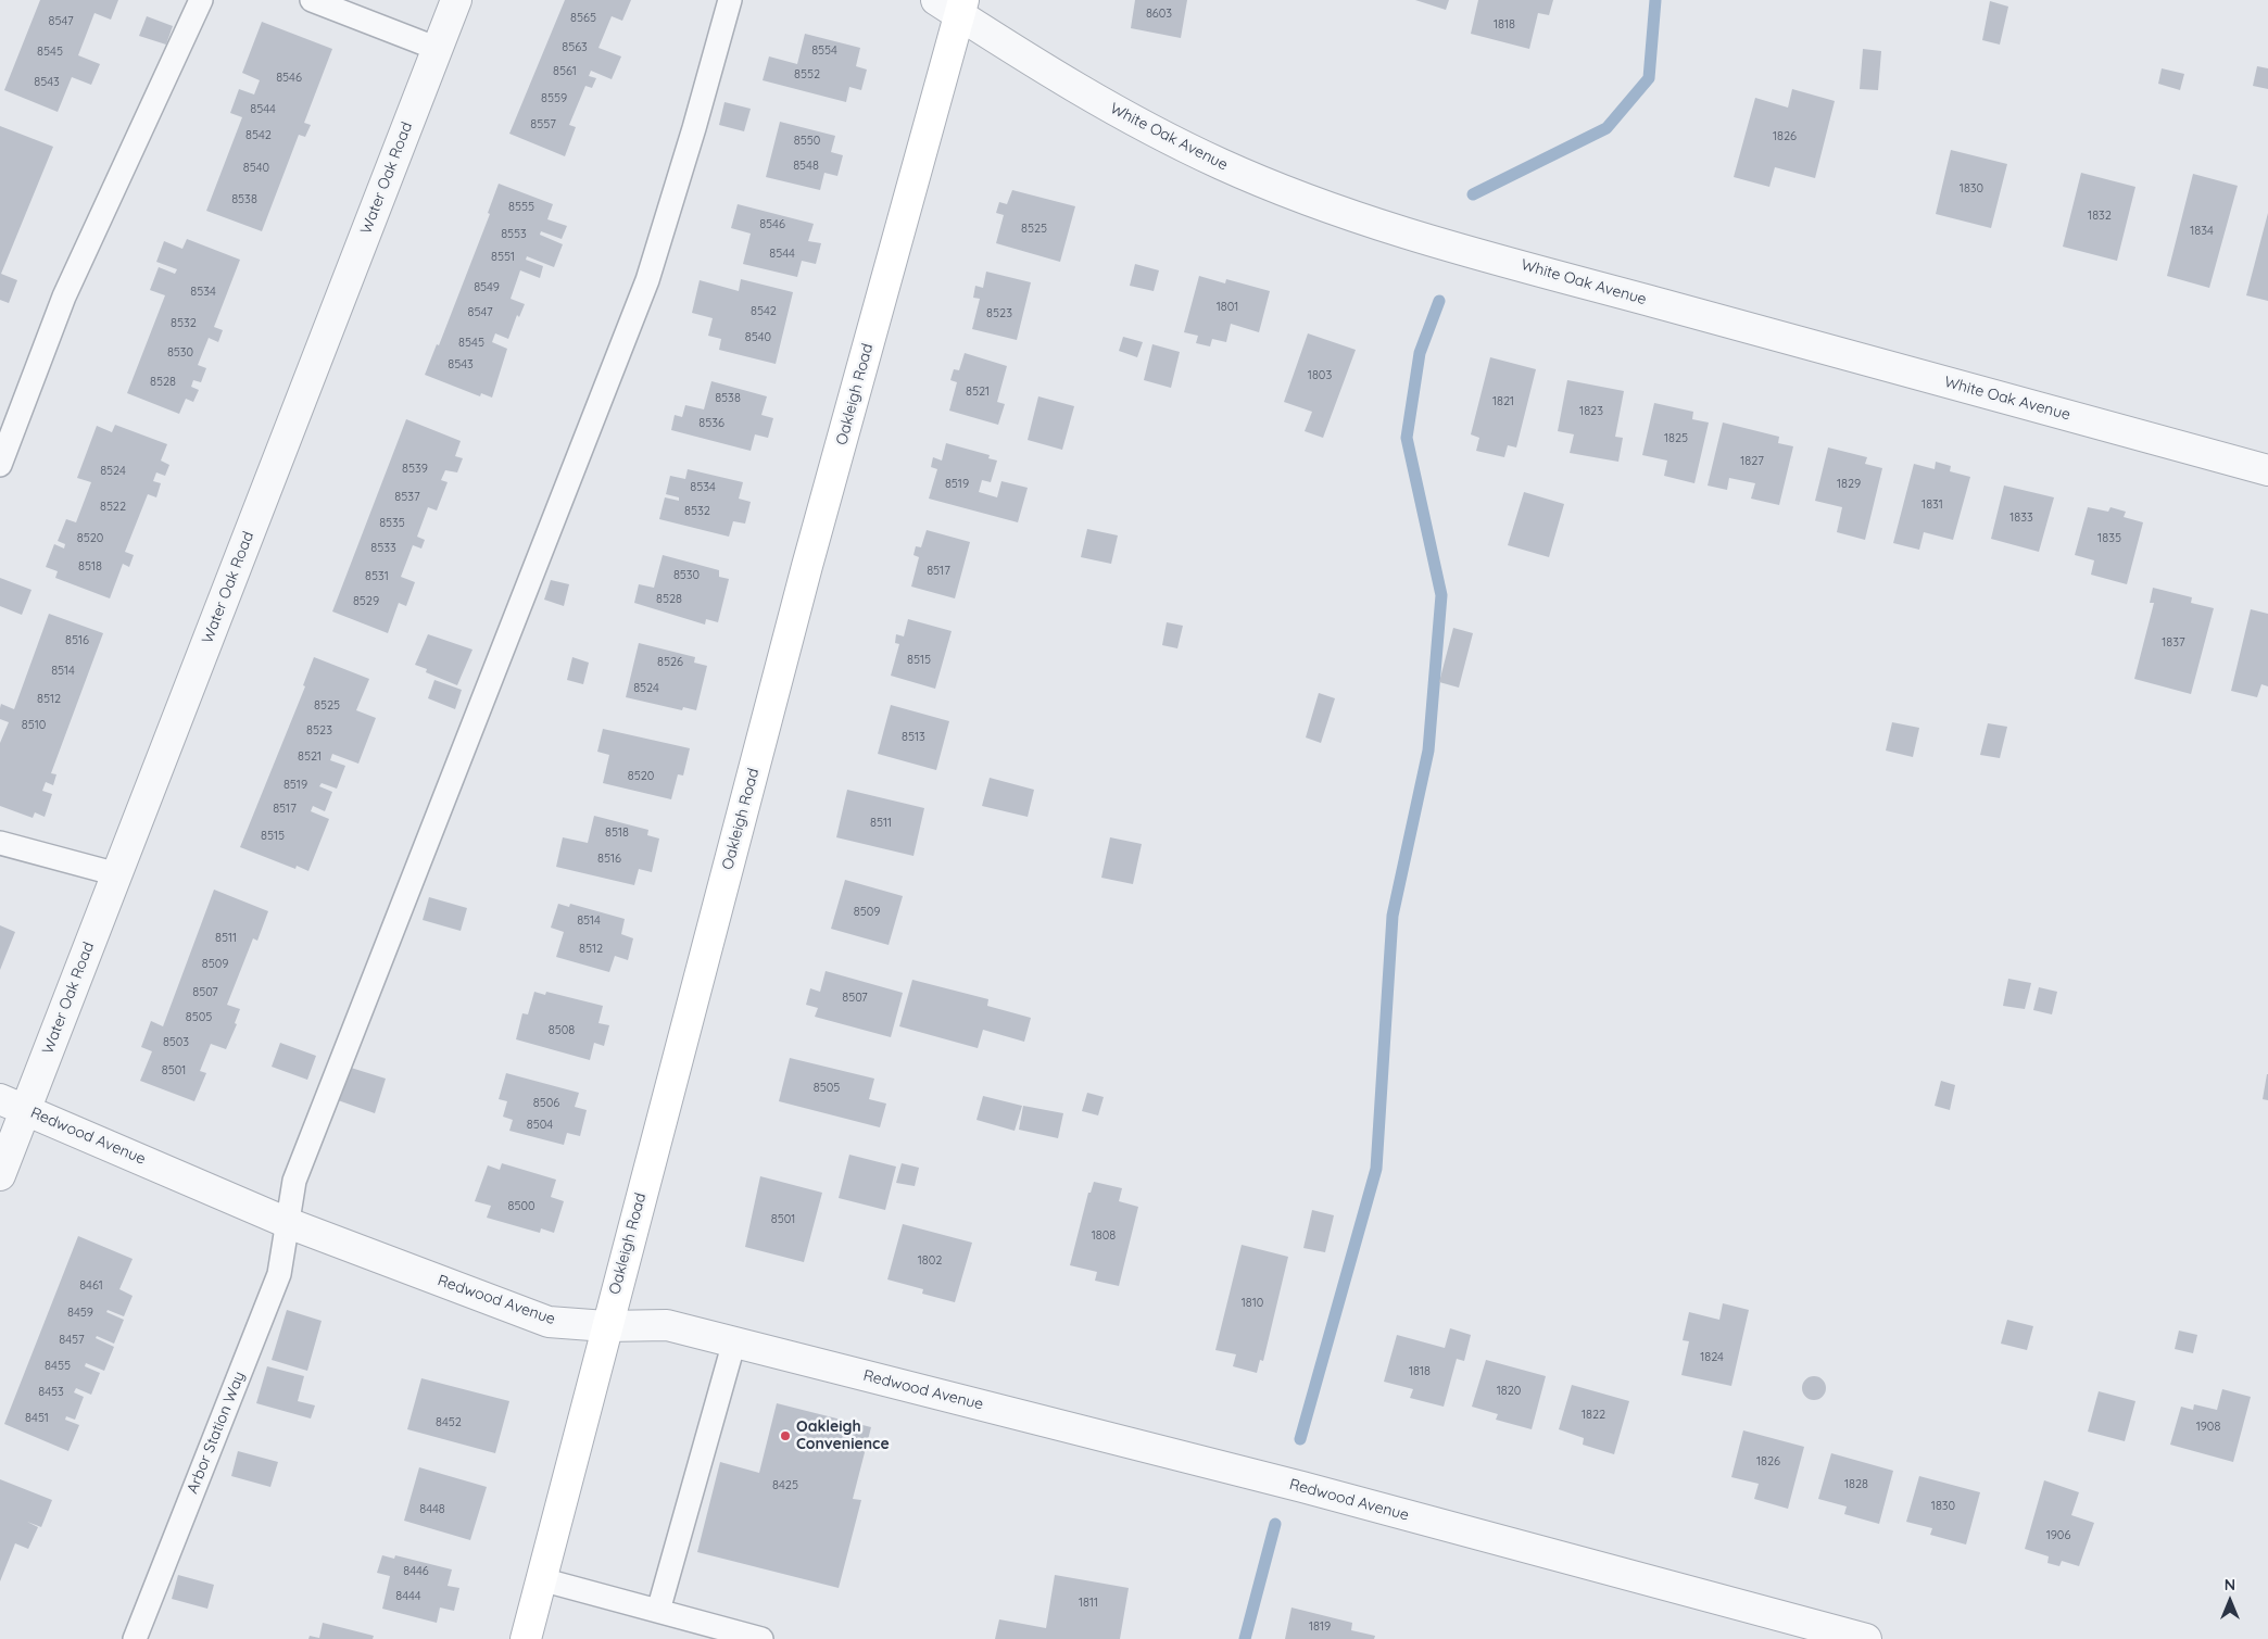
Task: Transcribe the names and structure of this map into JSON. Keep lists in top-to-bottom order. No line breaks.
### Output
{"streets":{"street":["White Oak Avenue","Water Oak Road","Oakleigh Road","Redwood Avenue"],"lane":["Arbor Station Way"]},"crossings":[["White Oak Avenue","Oakleigh Road"],["Water Oak Road","Redwood Avenue"],["Oakleigh Road","Redwood Avenue"],["Redwood Avenue","Arbor Station Way"]],"places":["Oakleigh Convenience"],"house_numbers":["8603","8565","8547","1818","8563","8554","8545","8561","8552","8546","8543","8559","8544","8557","8542","1826","8550","8548","8540","1830","8538","8555","1832","8546","8525","1834","8553","8544","8551","8549","8534","1801","8542","8547","8523","8532","8540","8545","8530","8543","1803","8528","8521","8538","1821","1823","8536","1825","1827","8539","8524","8519","1829","8534","8537","1831","8522","8532","1833","8535","8520","1835","8533","8518","8517","8530","8531","8528","8529","8516","1837","8515","8526","8514","8524","8512","8525","8510","8523","8513","8521","8520","8519","8517","8511","8518","8515","8516","8509","8514","8511","8512","8509","8507","8507","8505","8508","8503","8501","8505","8506","8504","8500","8501","1808","1802","8461","1810","8459","8457","1824","8455","1818","1820","8453","1822","8451","8452","1908","1826","1828","8425","1830","8448","1906","8446","8444","1811","1819"],"north":"top"}
